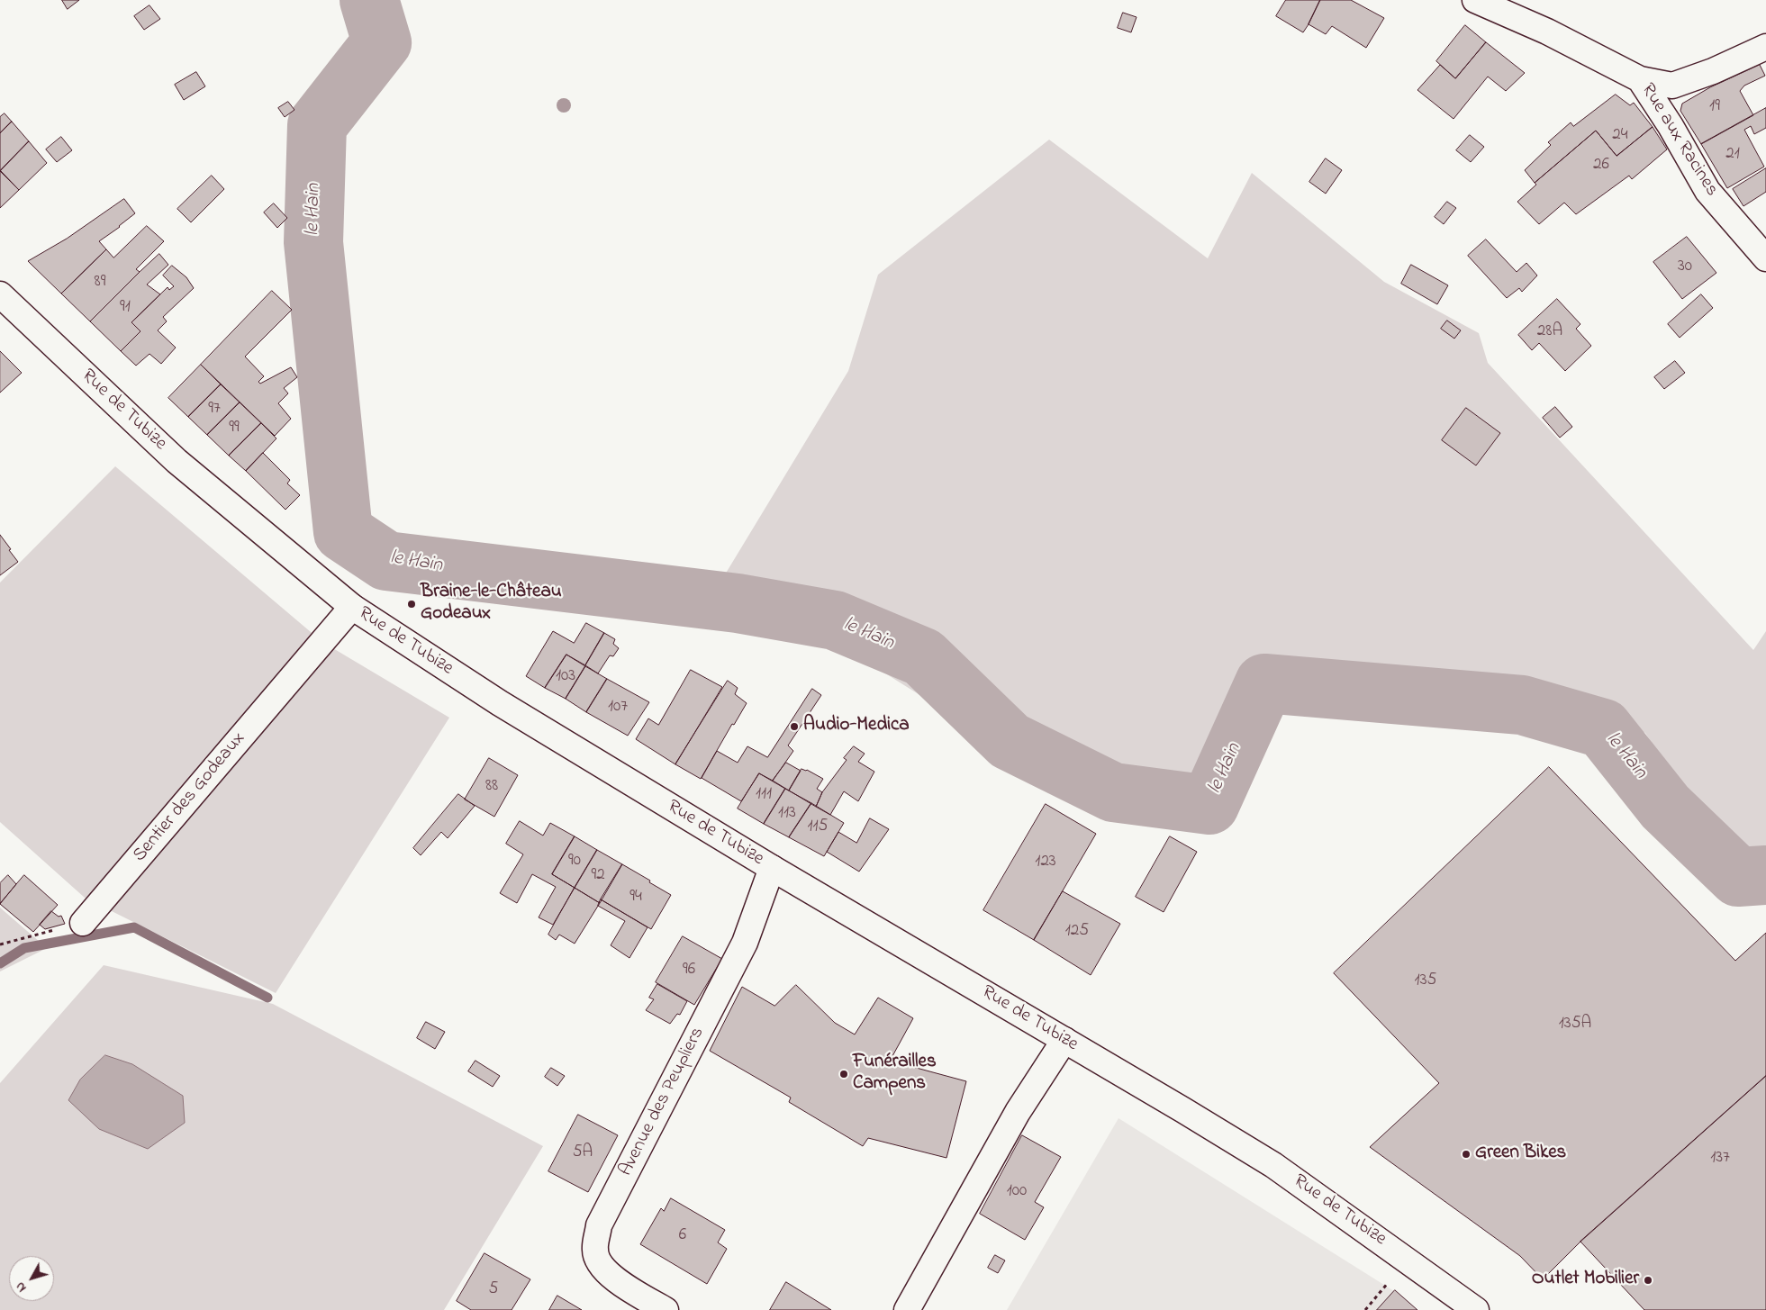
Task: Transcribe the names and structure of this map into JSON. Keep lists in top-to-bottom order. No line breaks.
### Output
{"streets":{"main road":["Rue aux Racines","Rue de Tubize","Sentier des Godeaux","Avenue des Peupliers"]},"crossings":[["Rue de Tubize","Sentier des Godeaux"],["Rue de Tubize","Avenue des Peupliers"]],"water":["le Hain"],"places":["Braine-le-Château Godeaux","Audio-Medica","Funérailles Campens","Green Bikes","Outlet Mobilier"],"house_numbers":["19","24","21","26","30","89","91","28A","97","99","103","107","88","111","113","115","90","123","92","94","125","96","135","135A","5A","137","100","6","5"],"north":"bottom left"}
